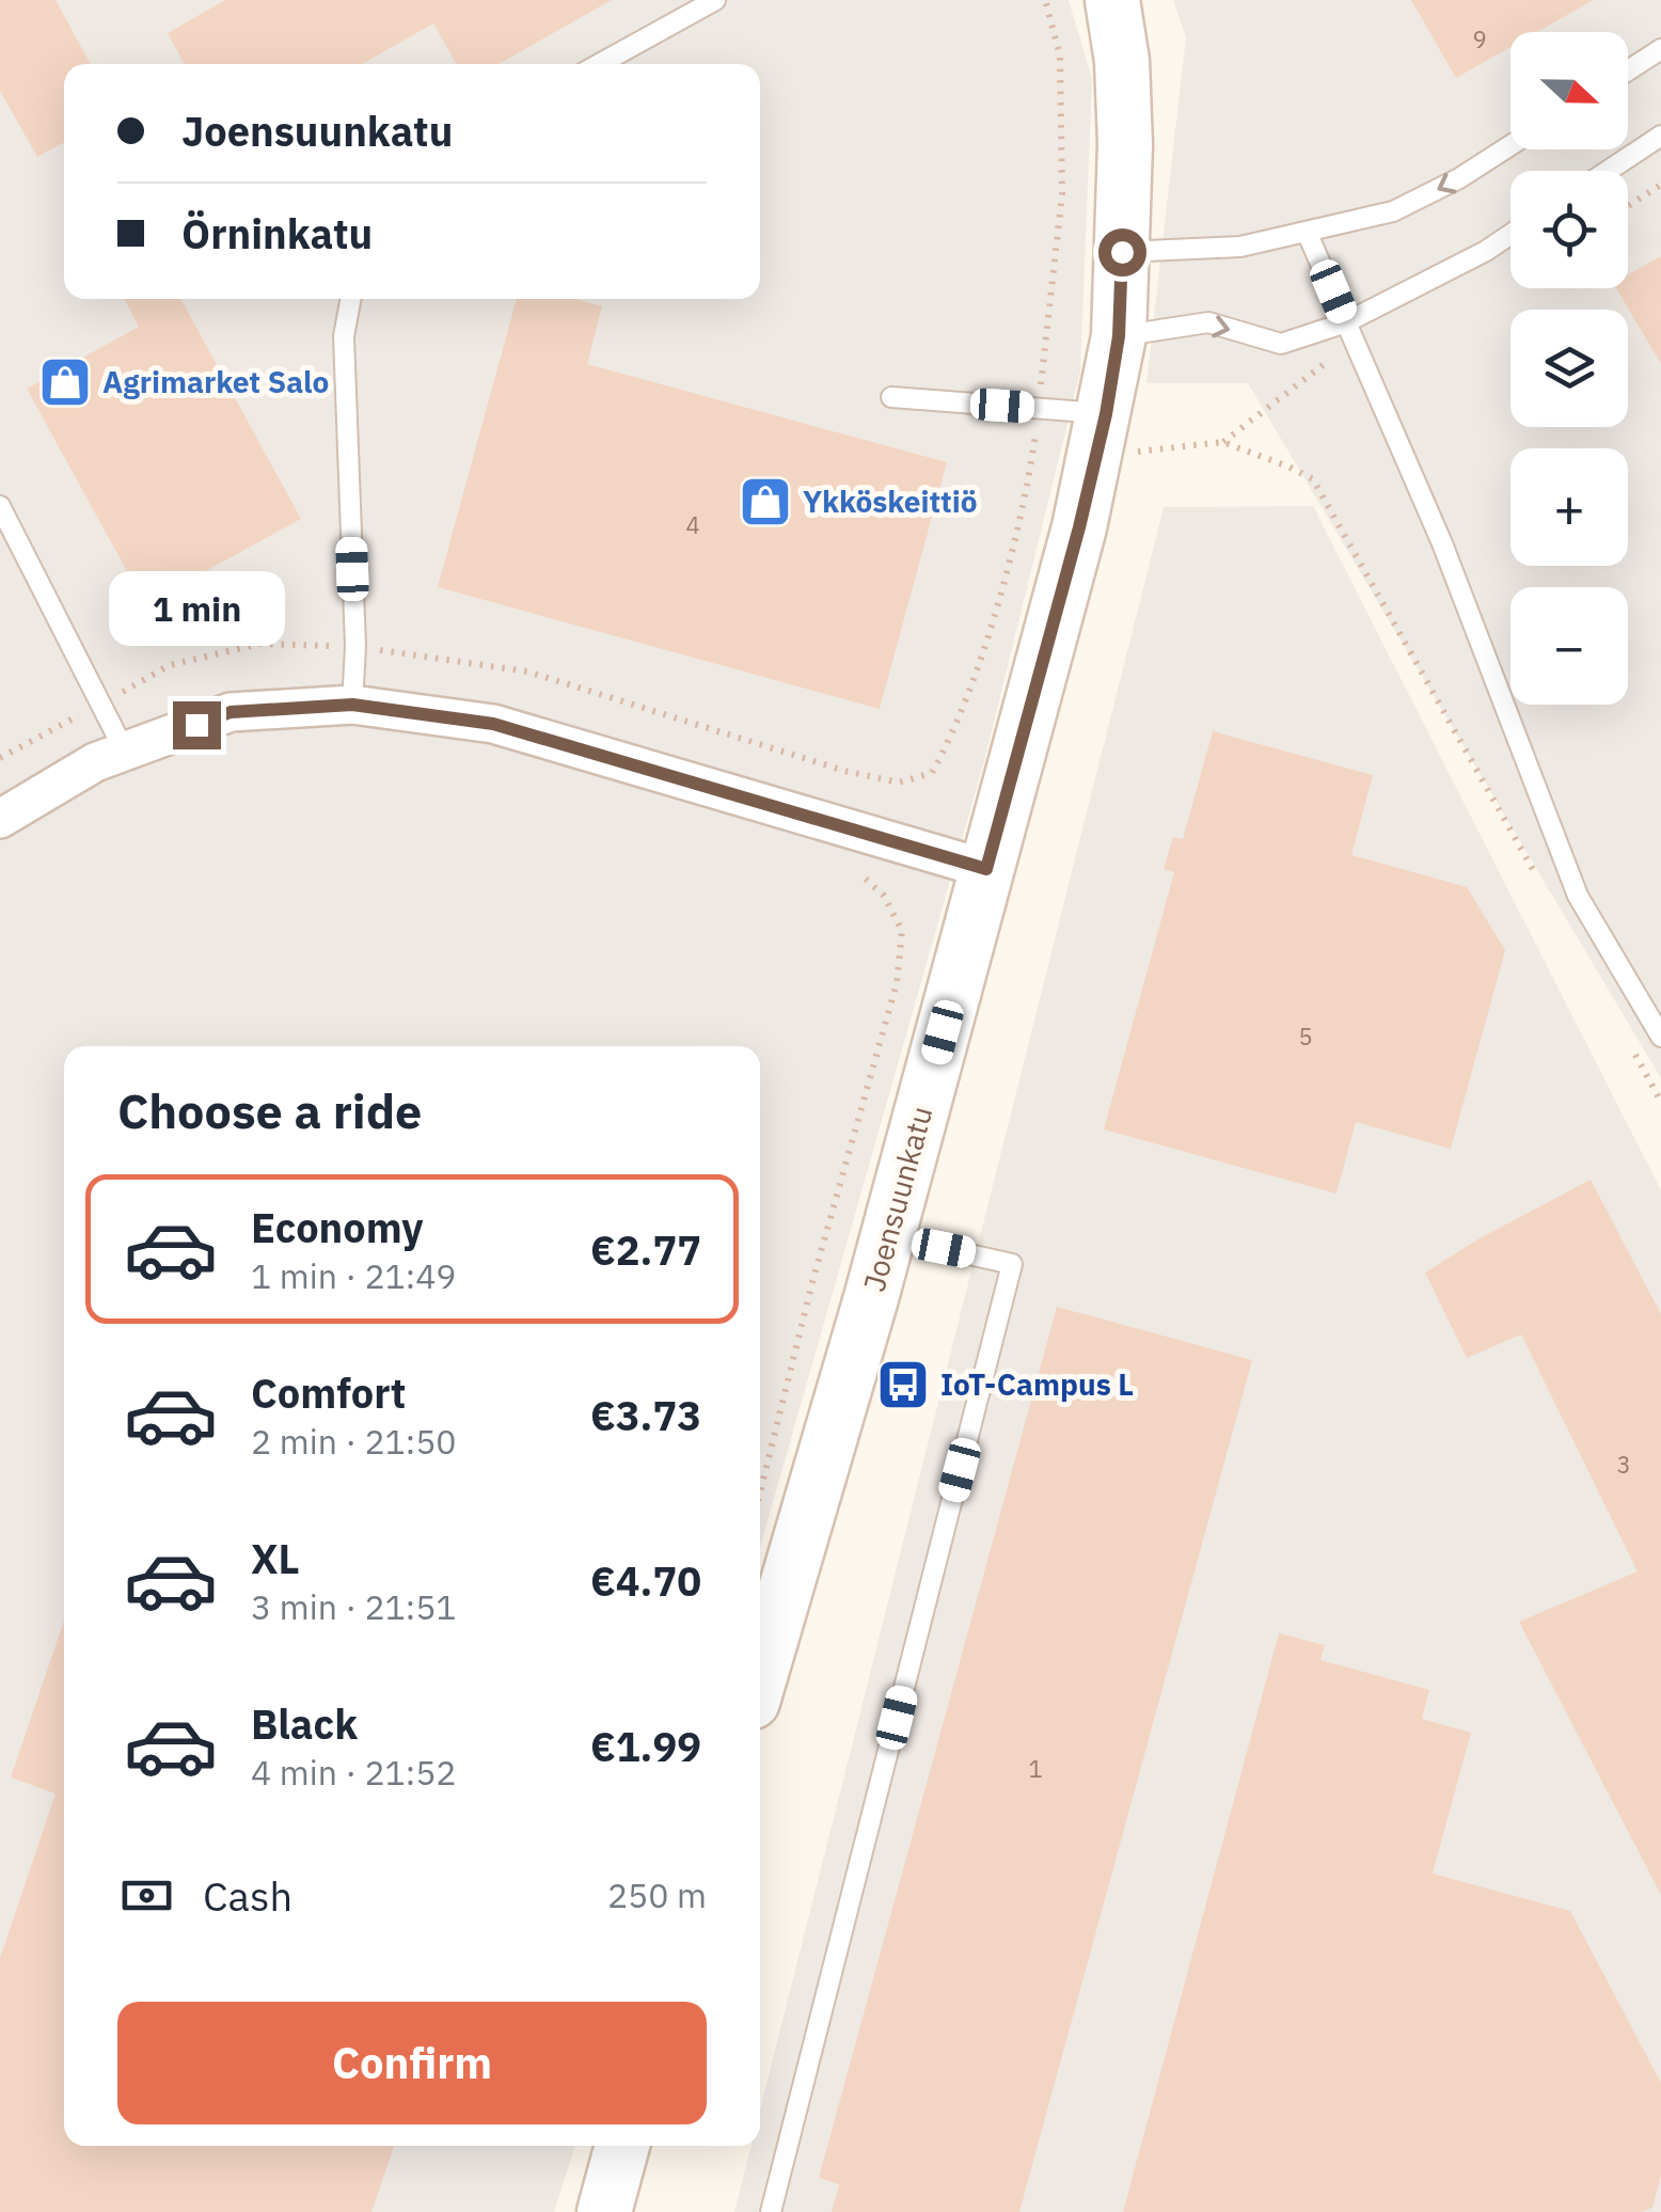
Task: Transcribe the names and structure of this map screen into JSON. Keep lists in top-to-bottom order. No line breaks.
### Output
{"streets":{"street":["Joensuunkatu"]},"places":{"shop":["Agrimarket Salo","Ykköskeittiö"],"bus stop":["IoT-Campus L"]},"house_numbers":["9","4","5","3","1"],"north":"right","page":{"map_buttons":["+","−"],"banner":["Joensuunkatu","Örninkatu"],"bubble":"1 min","heading":"Choose a ride","list":[{"name":"Economy","note":"1 min · 21:49","value":"€2.77"},{"name":"Comfort","note":"2 min · 21:50","value":"€3.73"},{"name":"XL","note":"3 min · 21:51","value":"€4.70"},{"name":"Black","note":"4 min · 21:52","value":"€1.99"}],"pay":["Cash","250 m"],"buttons":"Confirm"}}
